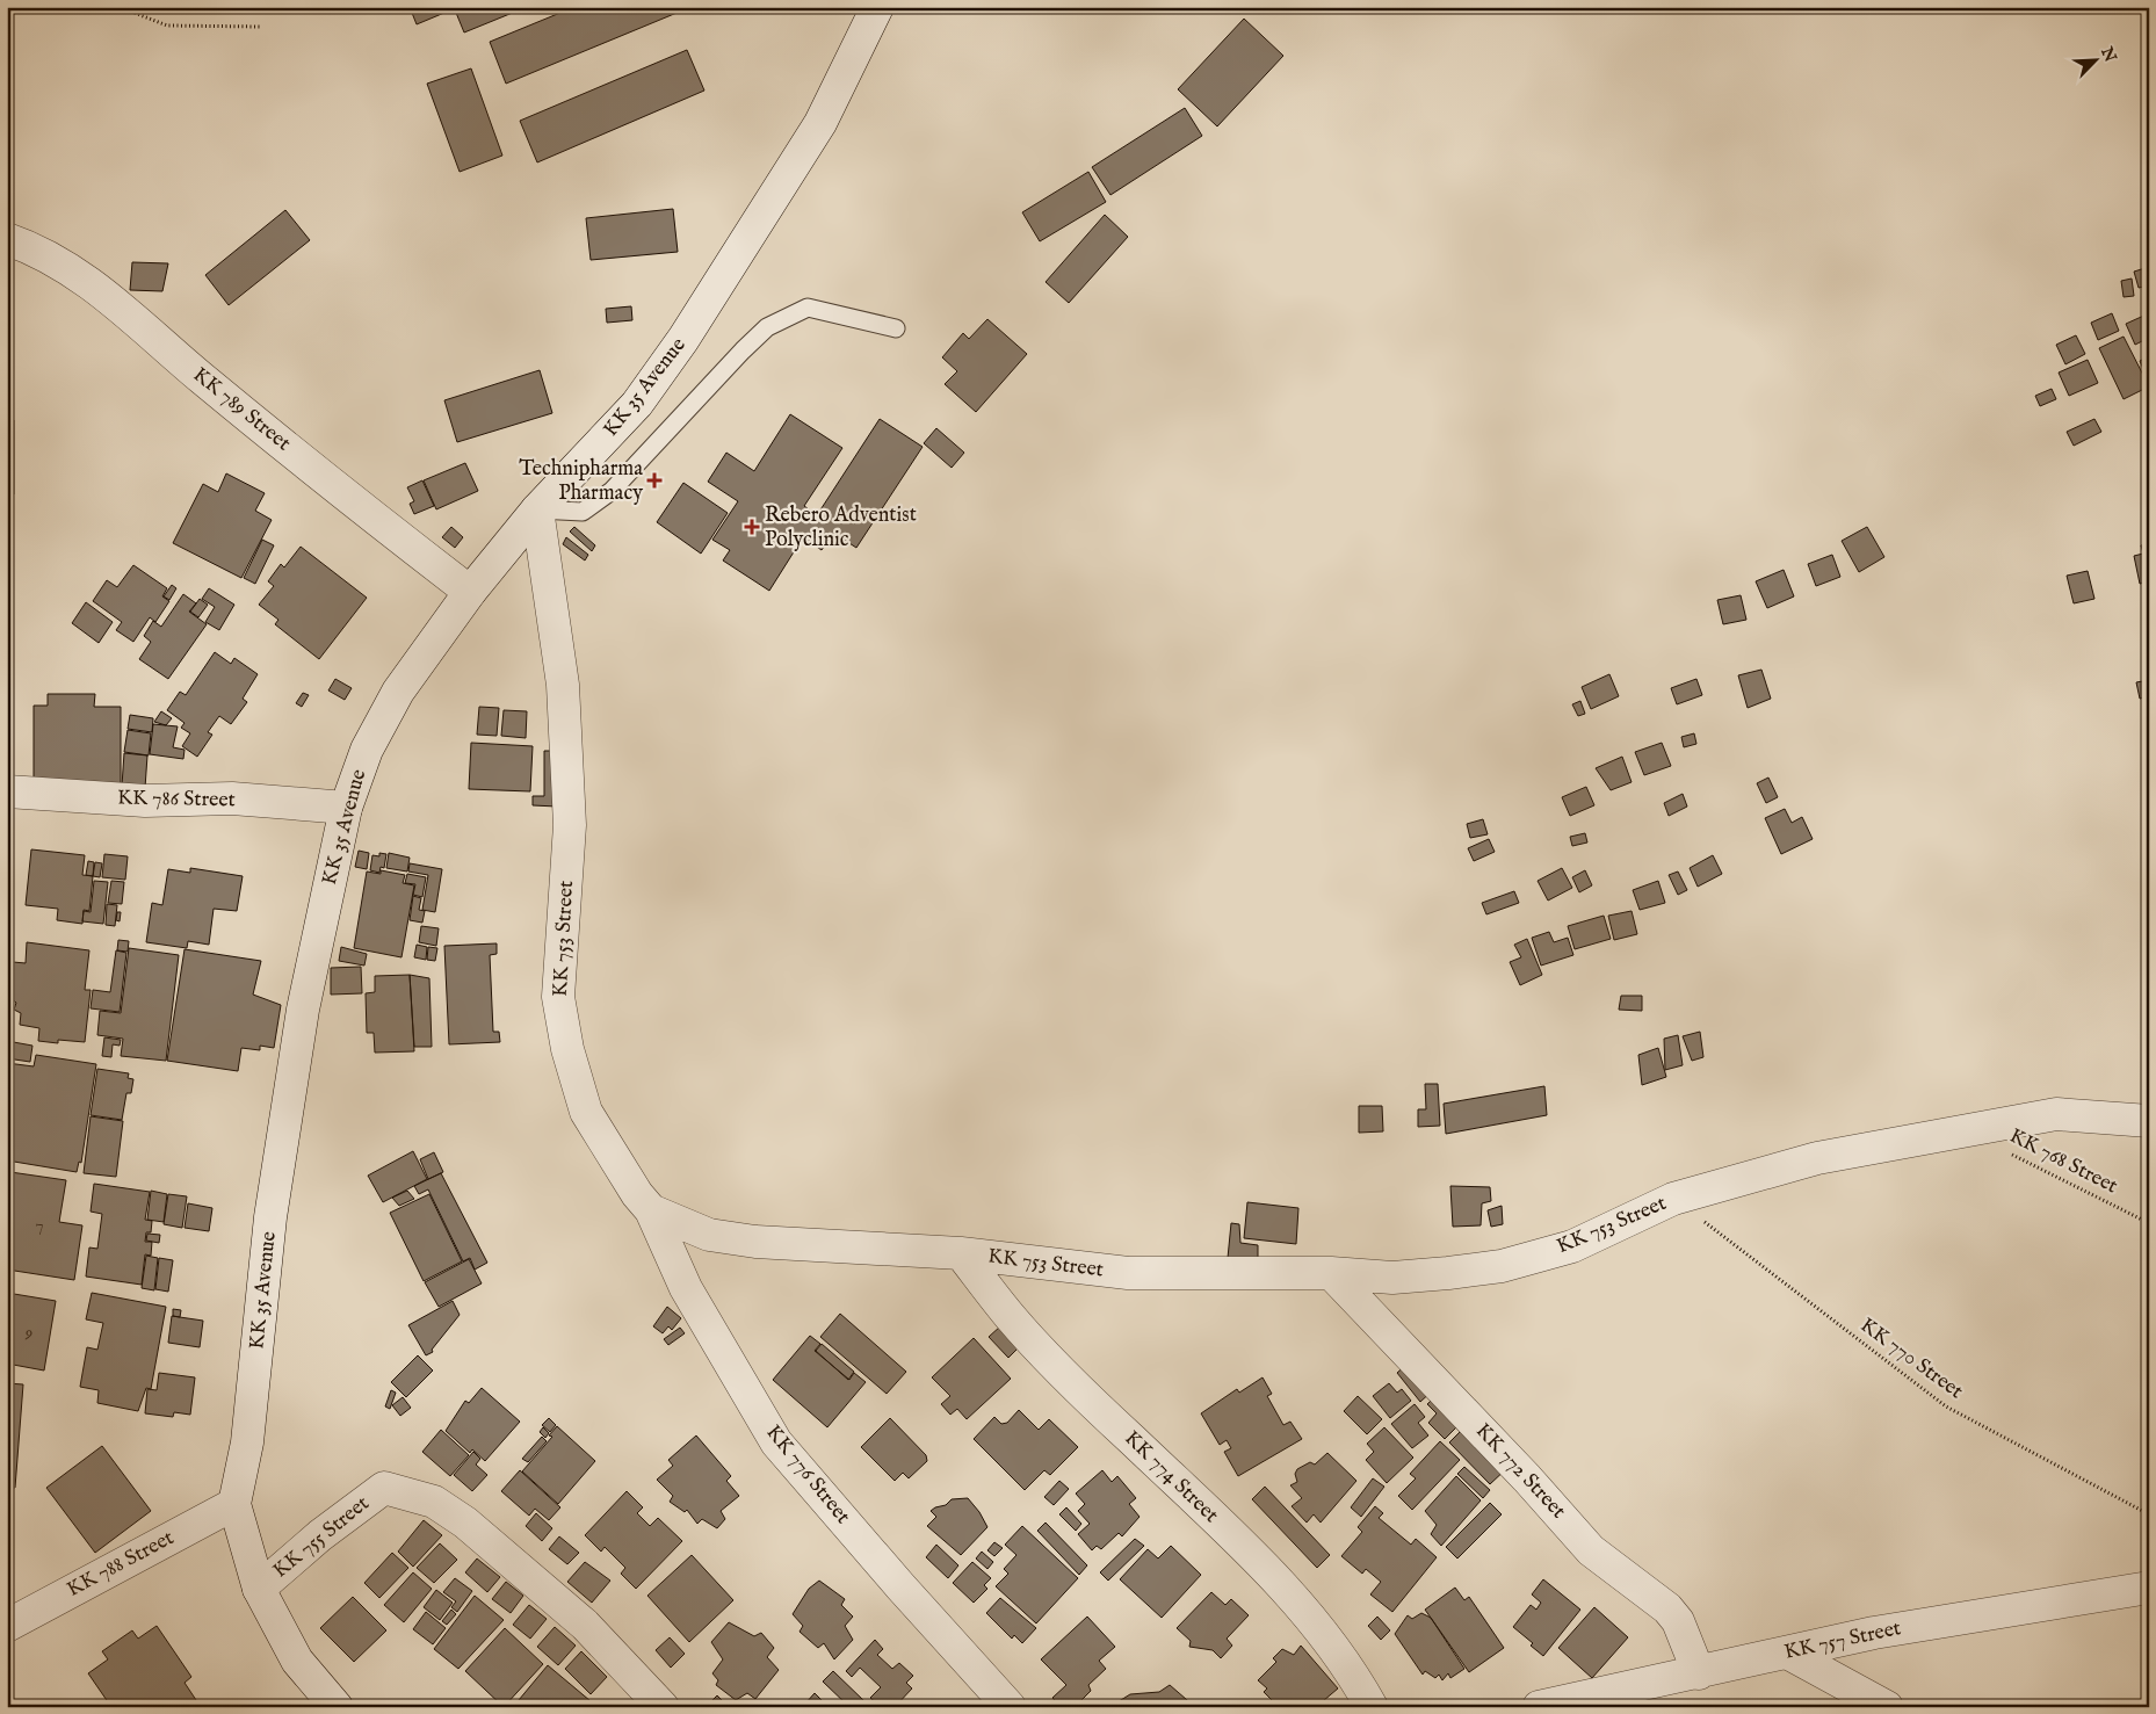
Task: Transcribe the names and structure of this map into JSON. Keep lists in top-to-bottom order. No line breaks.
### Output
{"streets":{"street":["KK 35 Avenue","KK 789 Street","KK 786 Street","KK 753 Street","KK 772 Street","KK 776 Street","KK 774 Street","KK 755 Street","KK 788 Street","KK 757 Street"],"path":["KK 768 Street","KK 770 Street"]},"crossings":[["KK 35 Avenue","KK 789 Street"],["KK 35 Avenue","KK 786 Street"],["KK 35 Avenue","KK 753 Street"],["KK 35 Avenue","KK 755 Street"],["KK 35 Avenue","KK 788 Street"],["KK 753 Street","KK 770 Street"],["KK 753 Street","KK 772 Street"],["KK 753 Street","KK 776 Street"],["KK 753 Street","KK 774 Street"],["KK 772 Street","KK 757 Street"]],"places":{"health":["Technipharma Pharmacy","Rebero Adventist Polyclinic"]},"house_numbers":["7","9"],"north":"top right"}
